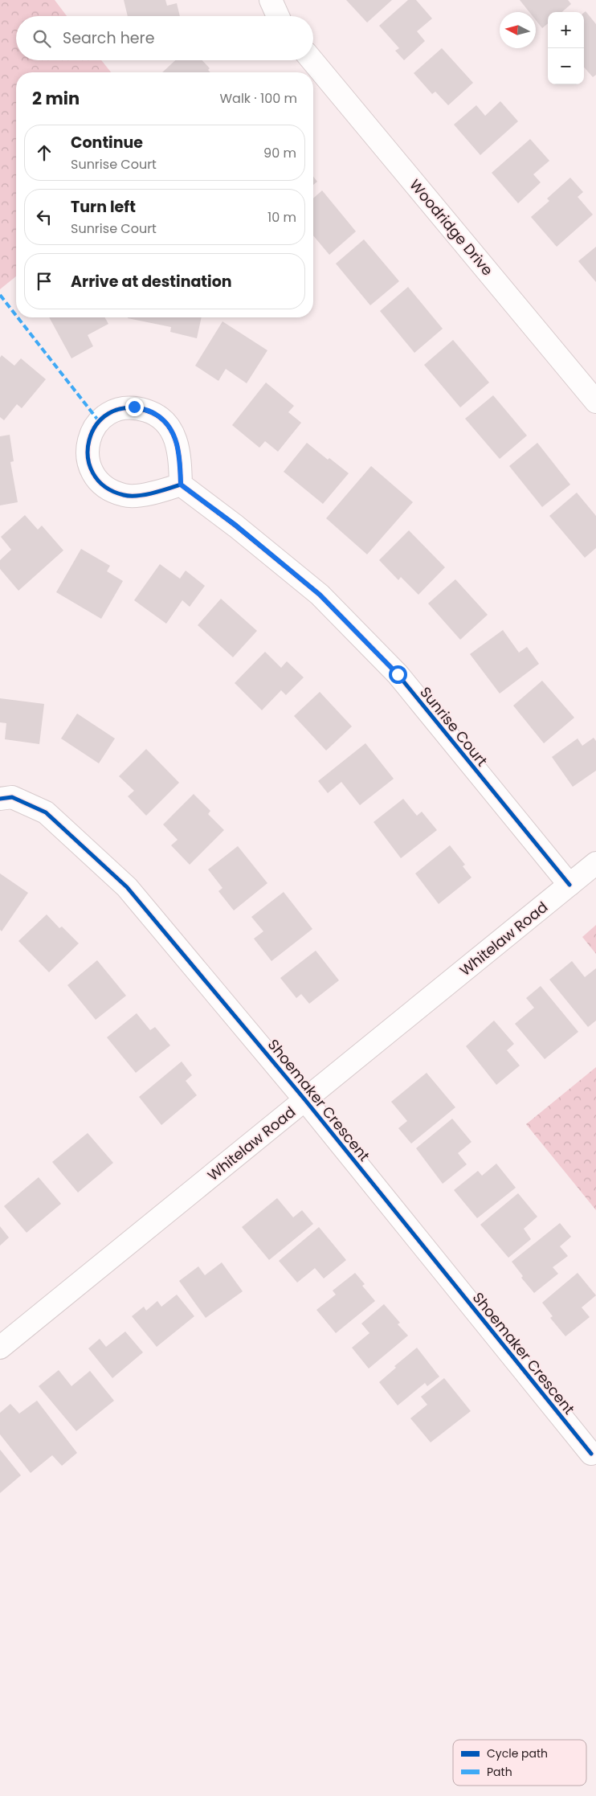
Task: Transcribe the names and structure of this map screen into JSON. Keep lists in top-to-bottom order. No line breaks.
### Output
{"streets":{"street":["Woodridge Drive","Sunrise Court","Whitelaw Road","Shoemaker Crescent"]},"crossings":[["Sunrise Court","Whitelaw Road"],["Whitelaw Road","Shoemaker Crescent"]],"legend":["Cycle path","Path"],"north":"left","page":{"map_buttons":["+","−"],"search":"Search here","heading":["2 min","Walk · 100 m"],"list":[["Continue","Sunrise Court","90 m"],["Turn left","Sunrise Court","10 m"],"Arrive at destination"]}}
